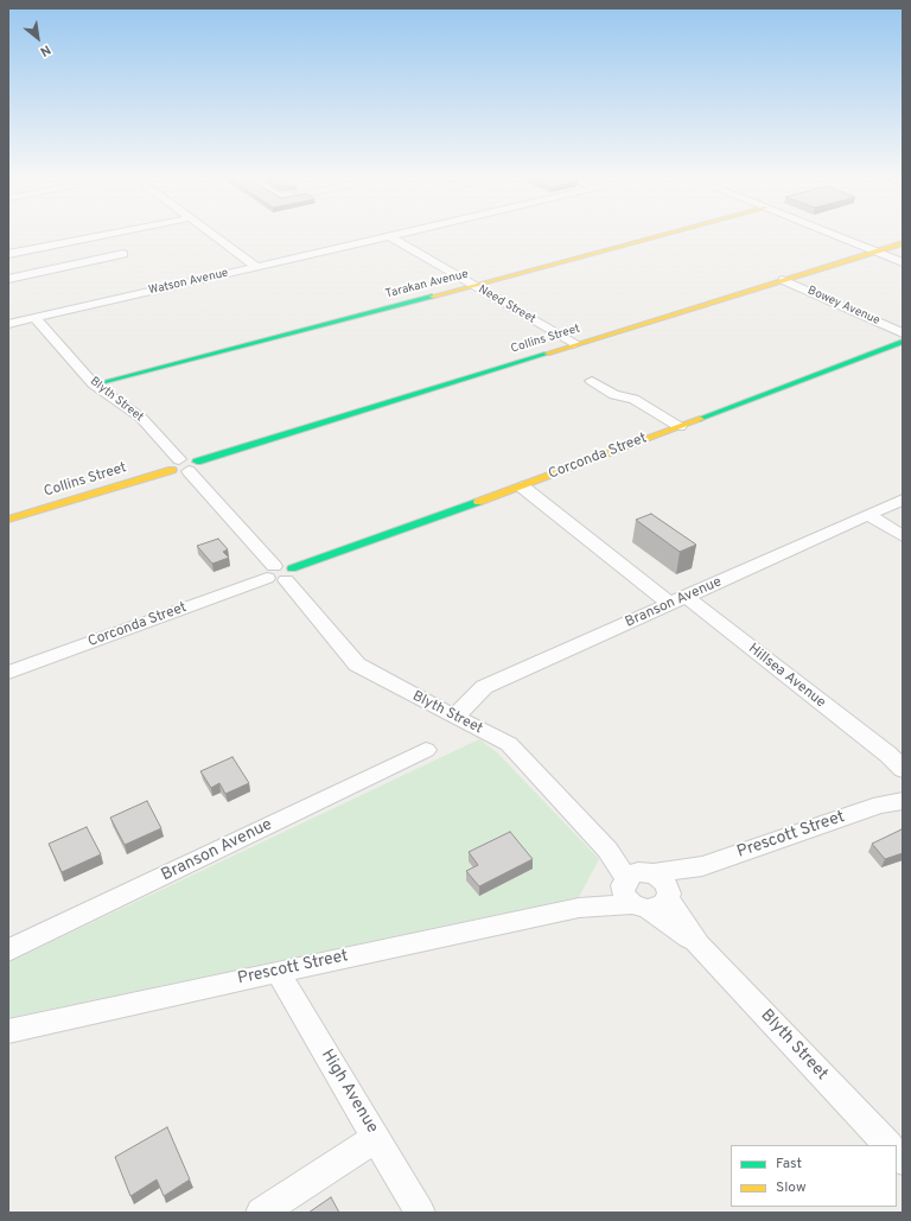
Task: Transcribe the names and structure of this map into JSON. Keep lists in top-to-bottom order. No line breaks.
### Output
{"streets":{"street":["Watson Avenue","Tarakan Avenue","Need Street","Bowey Avenue","Collins Street","Blyth Street","Corconda Street","Branson Avenue","Hillsea Avenue","Prescott Street","High Avenue"]},"crossings":[["Watson Avenue","Need Street"],["Watson Avenue","Blyth Street"],["Tarakan Avenue","Need Street"],["Tarakan Avenue","Blyth Street"],["Need Street","Collins Street"],["Bowey Avenue","Collins Street"],["Collins Street","Blyth Street"],["Blyth Street","Corconda Street"],["Blyth Street","Branson Avenue"],["Blyth Street","Prescott Street"],["Corconda Street","Hillsea Avenue"],["Branson Avenue","Hillsea Avenue"],["Prescott Street","High Avenue"]],"legend":["Fast","Slow"],"north":"bottom right"}
